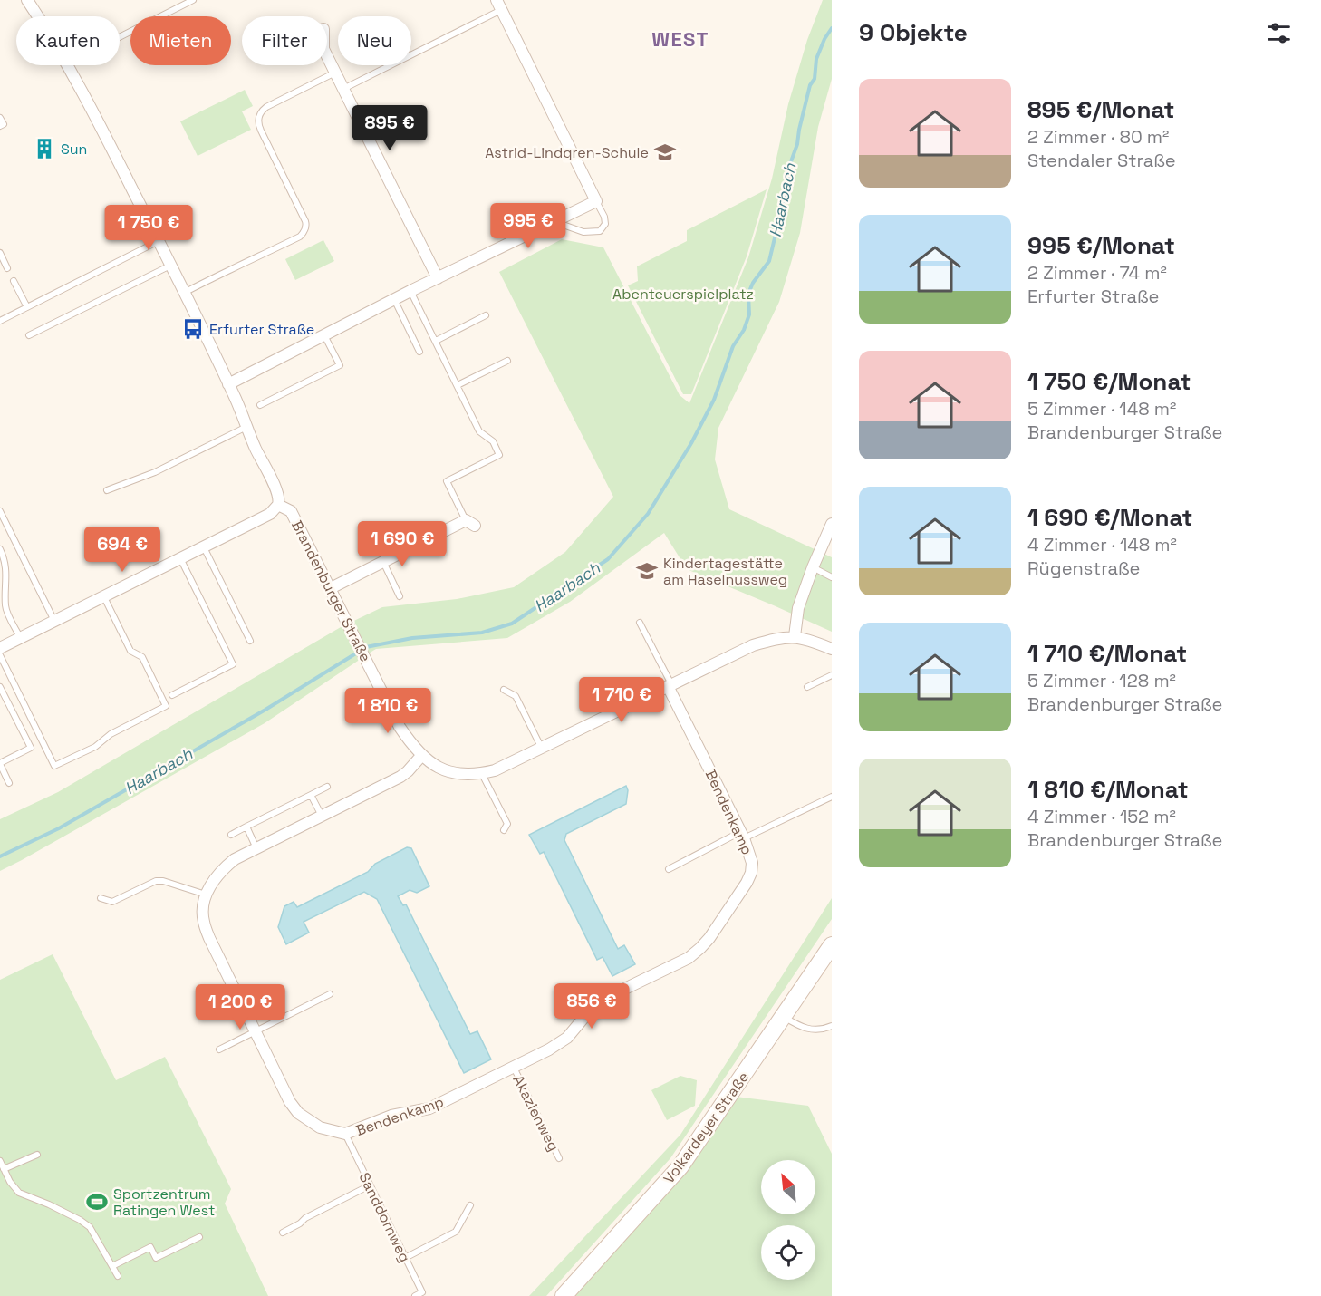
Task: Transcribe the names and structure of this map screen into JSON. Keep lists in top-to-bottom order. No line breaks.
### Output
{"streets":{"main road":["Volkardeyer Straße"],"street":["Brandenburger Straße","Bendenkamp"],"lane":["Akazienweg","Sanddornweg"]},"crossings":[["Brandenburger Straße","Bendenkamp"],["Bendenkamp","Akazienweg"],["Bendenkamp","Sanddornweg"]],"districts":["WEST"],"water":["Haarbach"],"parks":["Abenteuerspielplatz"],"places":{"building":["Sun"],"school or university":["Astrid-Lindgren-Schule","Kindertagestätte am Haselnussweg"],"bus stop":["Erfurter Straße"],"sports":["Sportzentrum Ratingen West"]},"north":"top left","page":{"heading":"9 Objekte","chip":["Kaufen","Mieten","Filter","Neu"],"list":[{"name":"895 €/Monat","note":"2 Zimmer · 80 m² · Stendaler Straße"},{"name":"995 €/Monat","note":"2 Zimmer · 74 m² · Erfurter Straße"},{"name":"1 750 €/Monat","note":"5 Zimmer · 148 m² · Brandenburger Straße"},{"name":"1 690 €/Monat","note":"4 Zimmer · 148 m² · Rügenstraße"},{"name":"1 710 €/Monat","note":"5 Zimmer · 128 m² · Brandenburger Straße"},{"name":"1 810 €/Monat","note":"4 Zimmer · 152 m² · Brandenburger Straße"}],"price":["895 €","995 €","1 750 €","1 690 €","694 €","1 710 €","1 810 €","856 €","1 200 €"]}}
